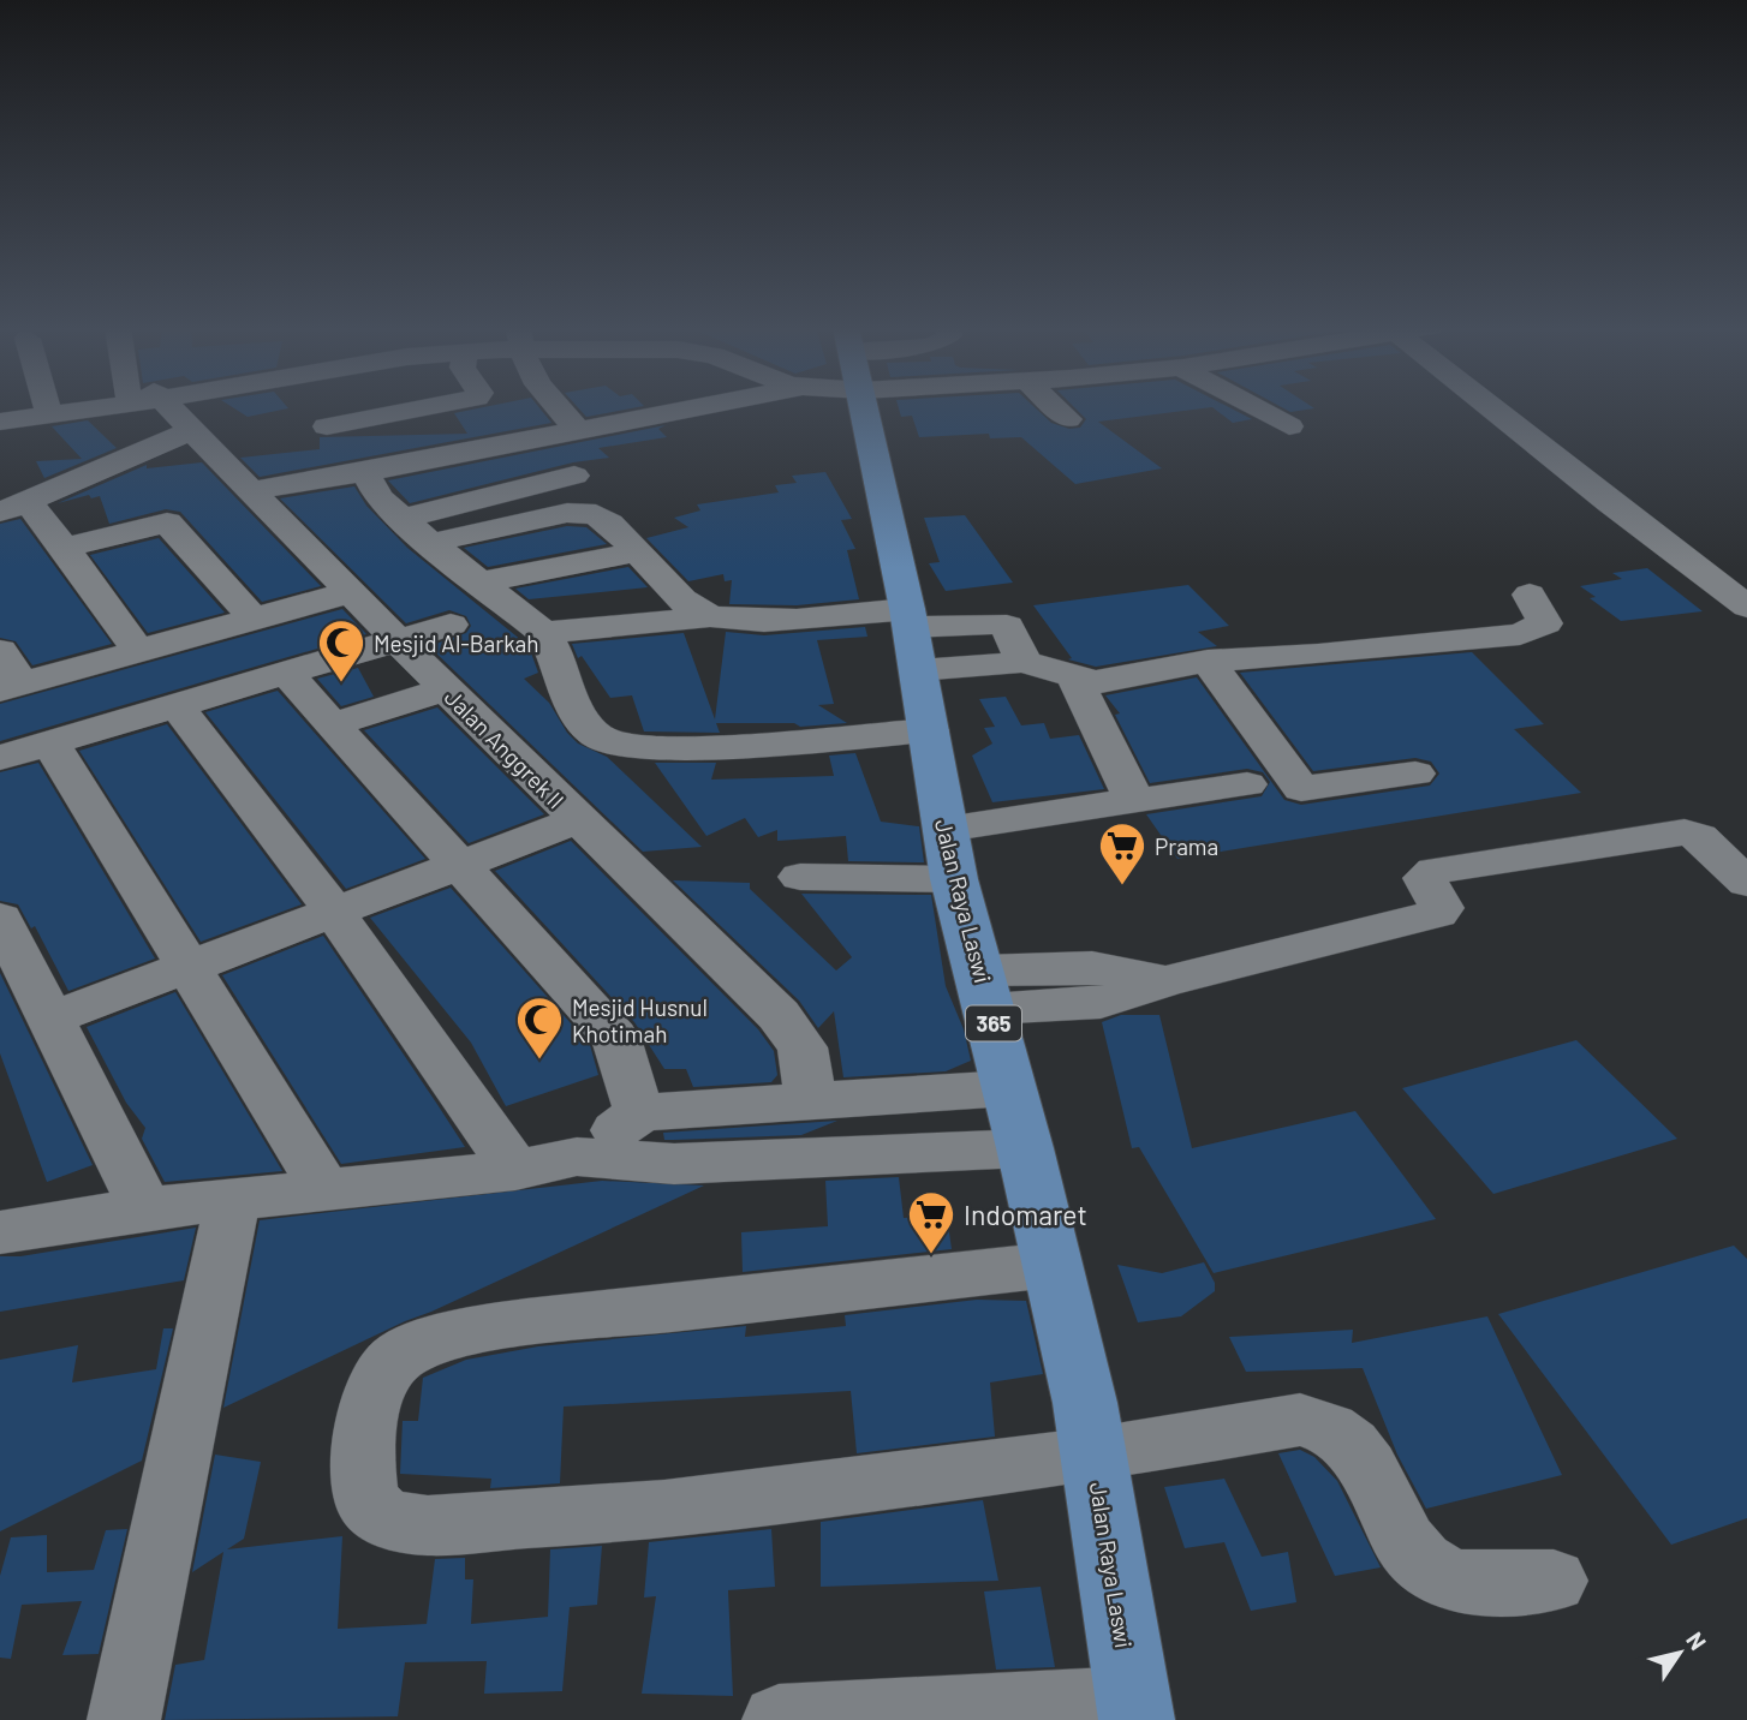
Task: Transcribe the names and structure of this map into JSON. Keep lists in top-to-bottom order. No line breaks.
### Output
{"streets":{"main road":["Jalan Raya Laswi","365"],"street":["Jalan Anggrek II"]},"places":{"mosque":["Mesjid Al-Barkah","Mesjid Husnul Khotimah"],"supermarket":["Prama","Indomaret"]},"north":"top right"}
